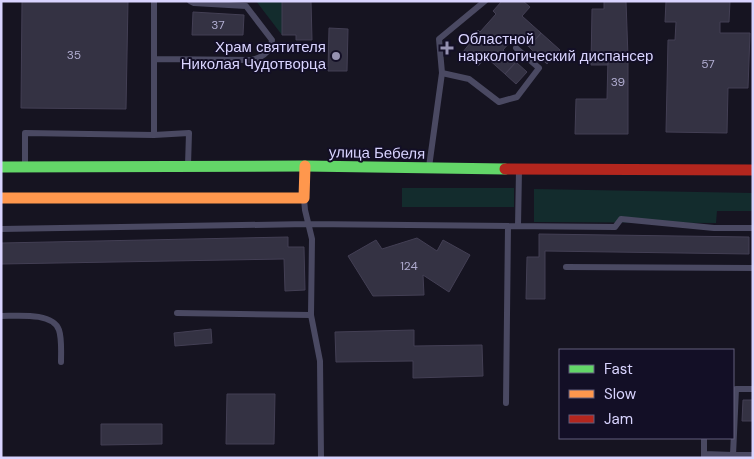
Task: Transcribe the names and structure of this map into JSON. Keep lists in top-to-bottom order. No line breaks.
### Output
{"streets":{"main road":["улица Бебеля"]},"places":{"health":["Областной наркологический диспансер"],"other":["Храм святителя Николая Чудотворца"]},"house_numbers":["37","35","57","39","124"],"legend":["Fast","Slow","Jam"]}
